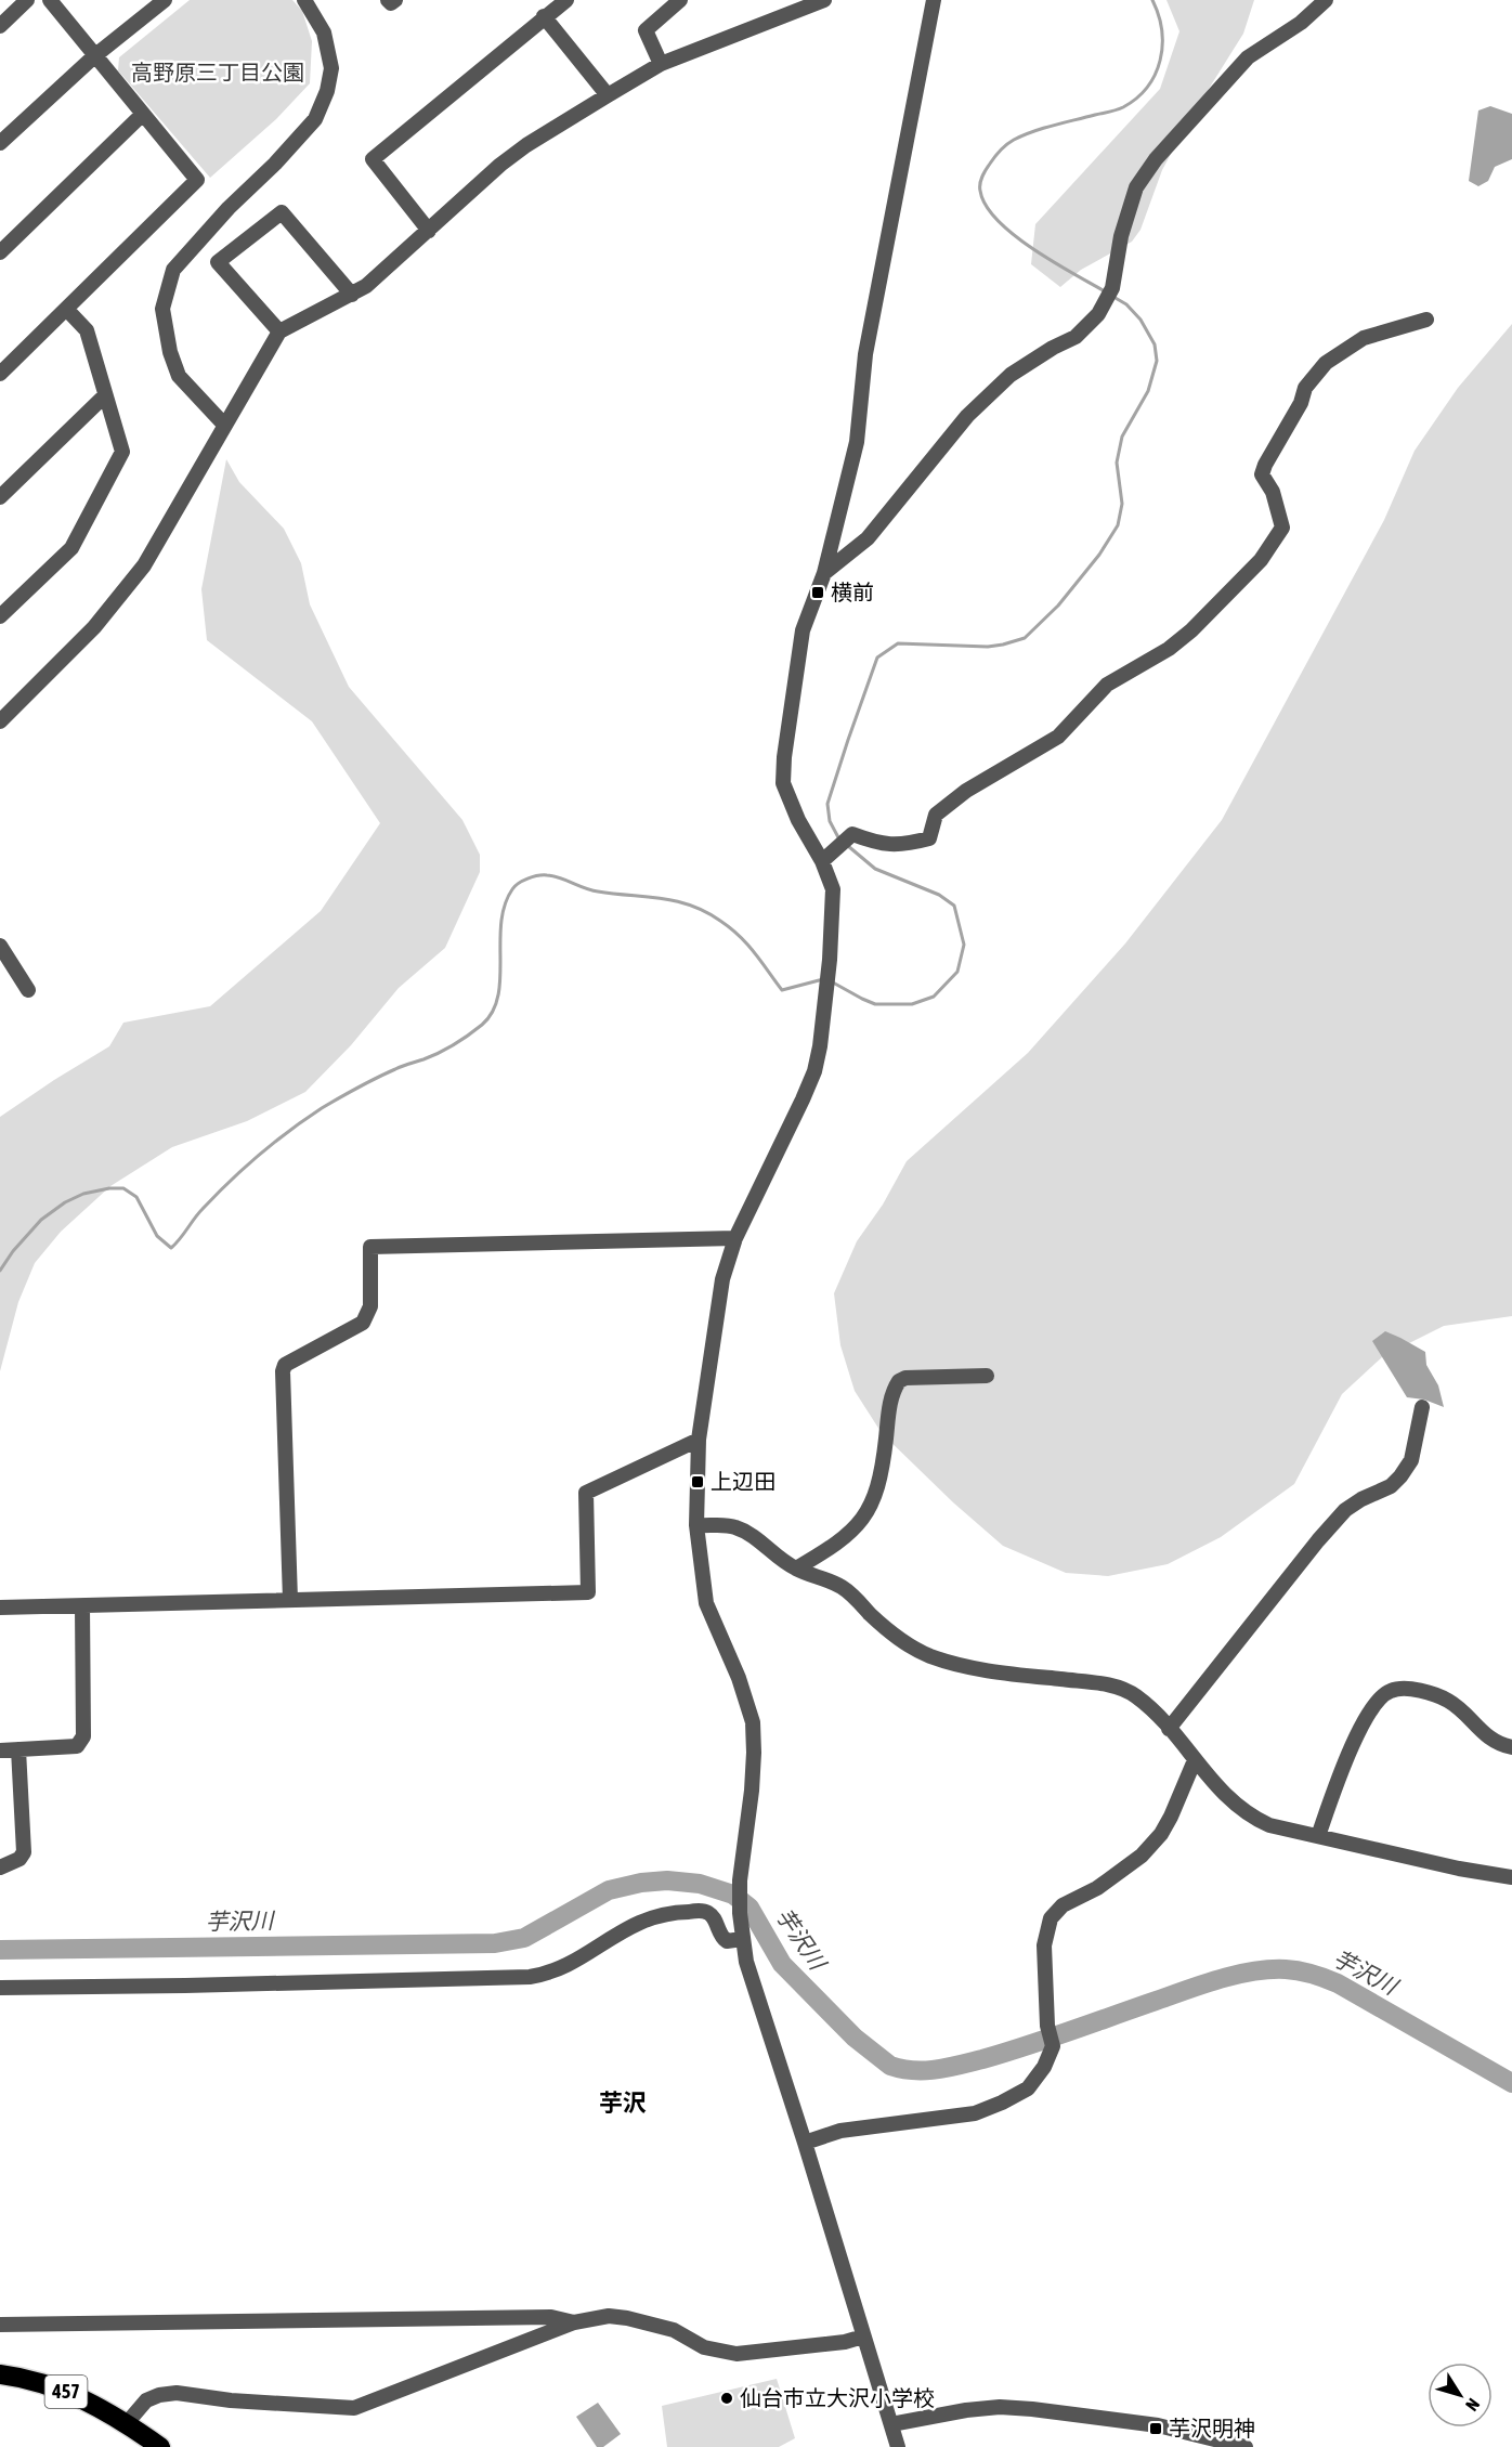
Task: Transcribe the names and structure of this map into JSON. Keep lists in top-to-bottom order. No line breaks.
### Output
{"streets":{"highway":["457"]},"districts":["芋沢"],"water":["芋沢川"],"parks":["高野原三丁目公園"],"places":{"transit":["横前","上辺田","芋沢明神"],"other":["仙台市立大沢小学校"]},"north":"bottom right"}
